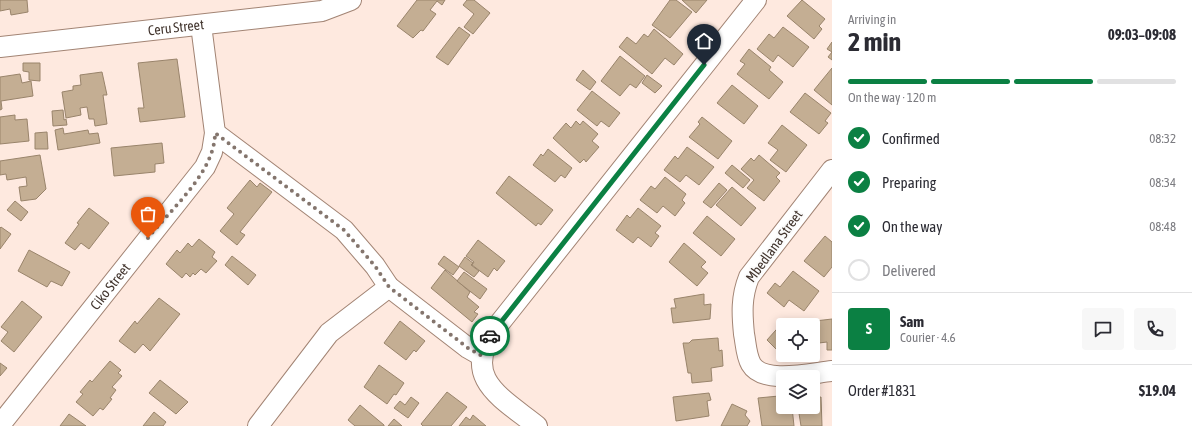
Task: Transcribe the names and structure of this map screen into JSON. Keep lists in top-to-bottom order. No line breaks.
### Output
{"streets":{"street":["Ceru Street","Mbedlana Street","Ciko Street"]},"crossings":[["Ceru Street","Ciko Street"]],"page":{"heading":["2 min","Arriving in","09:03–09:08"],"panel":["Sam","Courier · 4.6","Order #1831","$19.04"],"bar":"On the way · 120 m","list":[["Confirmed","08:32"],["Preparing","08:34"],["On the way","08:48"],"Delivered"],"round":"S"}}
